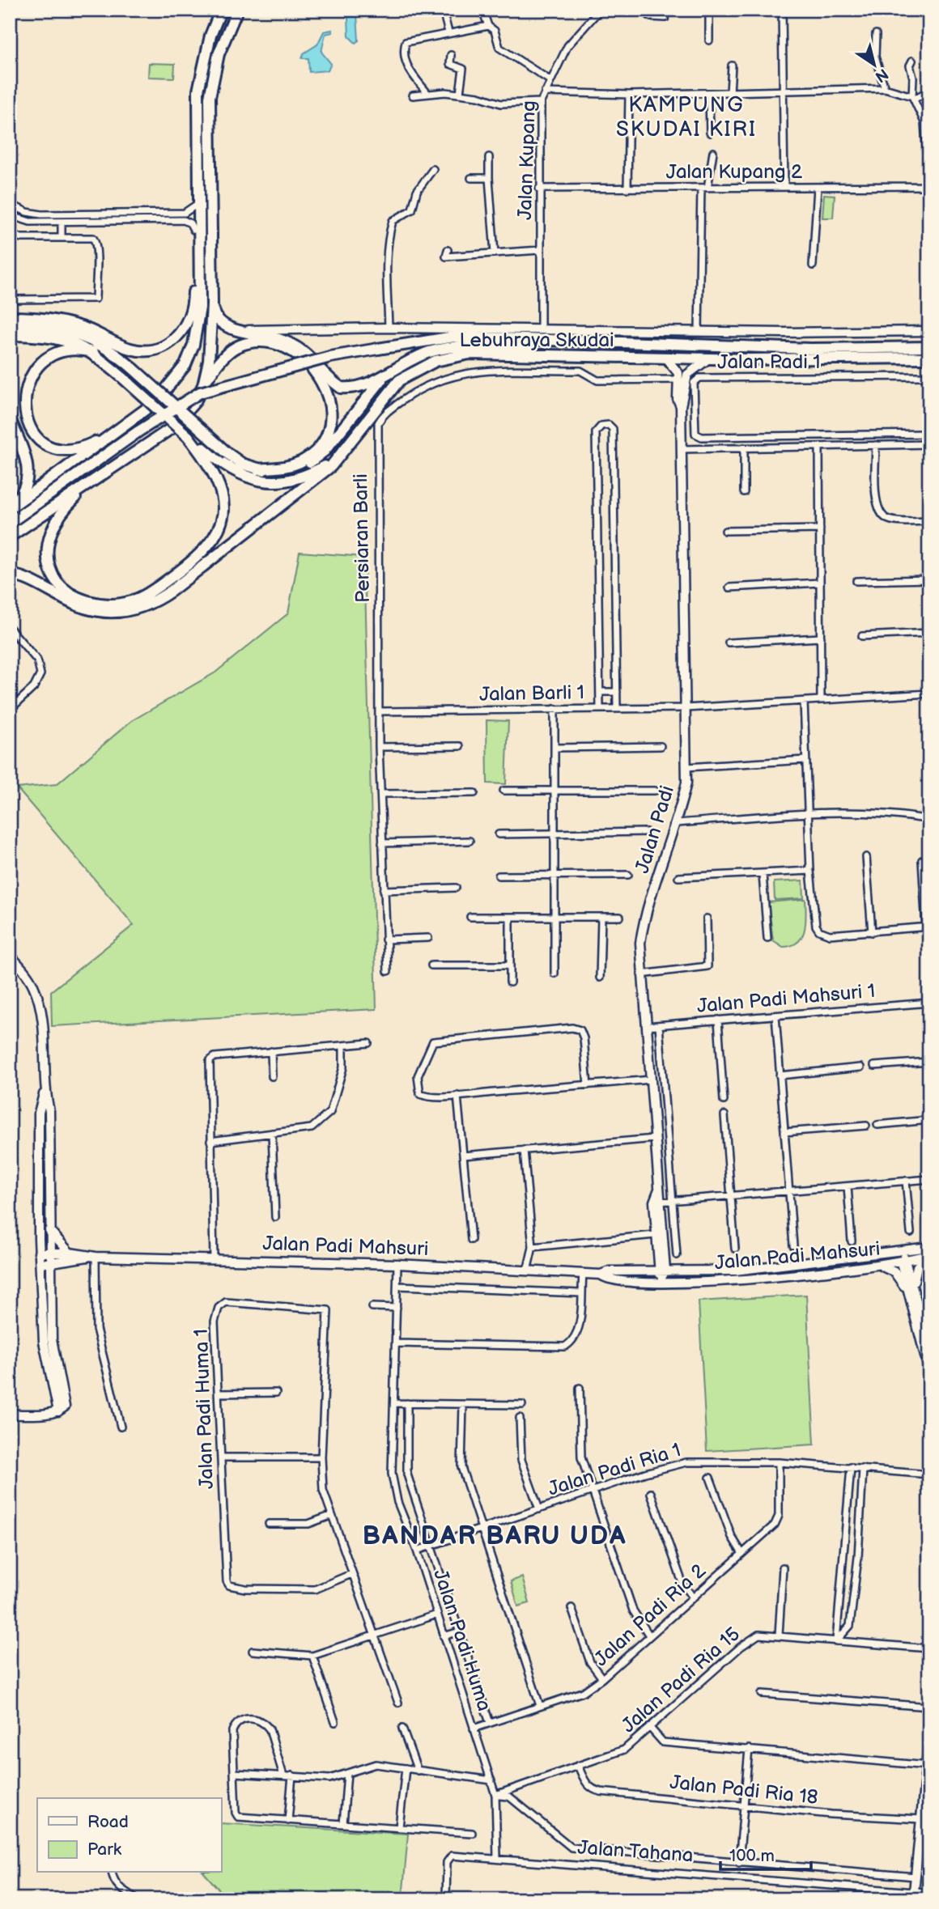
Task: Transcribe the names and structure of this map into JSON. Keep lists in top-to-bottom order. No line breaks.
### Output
{"streets":{"highway":["Lebuhraya Skudai"],"street":["Jalan Kupang","Jalan Kupang 2","Jalan Padi 1","Persiaran Barli","Jalan Barli 1","Jalan Padi","Jalan Padi Mahsuri 1","Jalan Padi Mahsuri","Jalan Padi Huma 1","Jalan Padi Ria 1","Jalan Padi Ria 2","Jalan Padi Huma","Jalan Padi Ria 15","Jalan Padi Ria 18","Jalan Tahana"]},"crossings":[["Jalan Kupang","Jalan Kupang 2"],["Lebuhraya Skudai","Jalan Padi"],["Persiaran Barli","Jalan Barli 1"],["Persiaran Barli","Jalan Padi"],["Jalan Barli 1","Jalan Padi"],["Jalan Padi","Jalan Padi Mahsuri 1"],["Jalan Padi","Jalan Padi Mahsuri"],["Jalan Padi Mahsuri","Jalan Padi Huma"],["Jalan Padi Ria 1","Jalan Padi Ria 2"],["Jalan Padi Ria 1","Jalan Padi Huma"],["Jalan Padi Ria 2","Jalan Padi Huma"],["Jalan Padi Huma","Jalan Padi Ria 15"],["Jalan Padi Huma","Jalan Tahana"],["Jalan Padi Ria 15","Jalan Padi Ria 18"]],"districts":["KAMPUNG SKUDAI KIRI","BANDAR BARU UDA"],"legend":["Road","Park"],"scale_bar":"100 m","north":"bottom right"}
